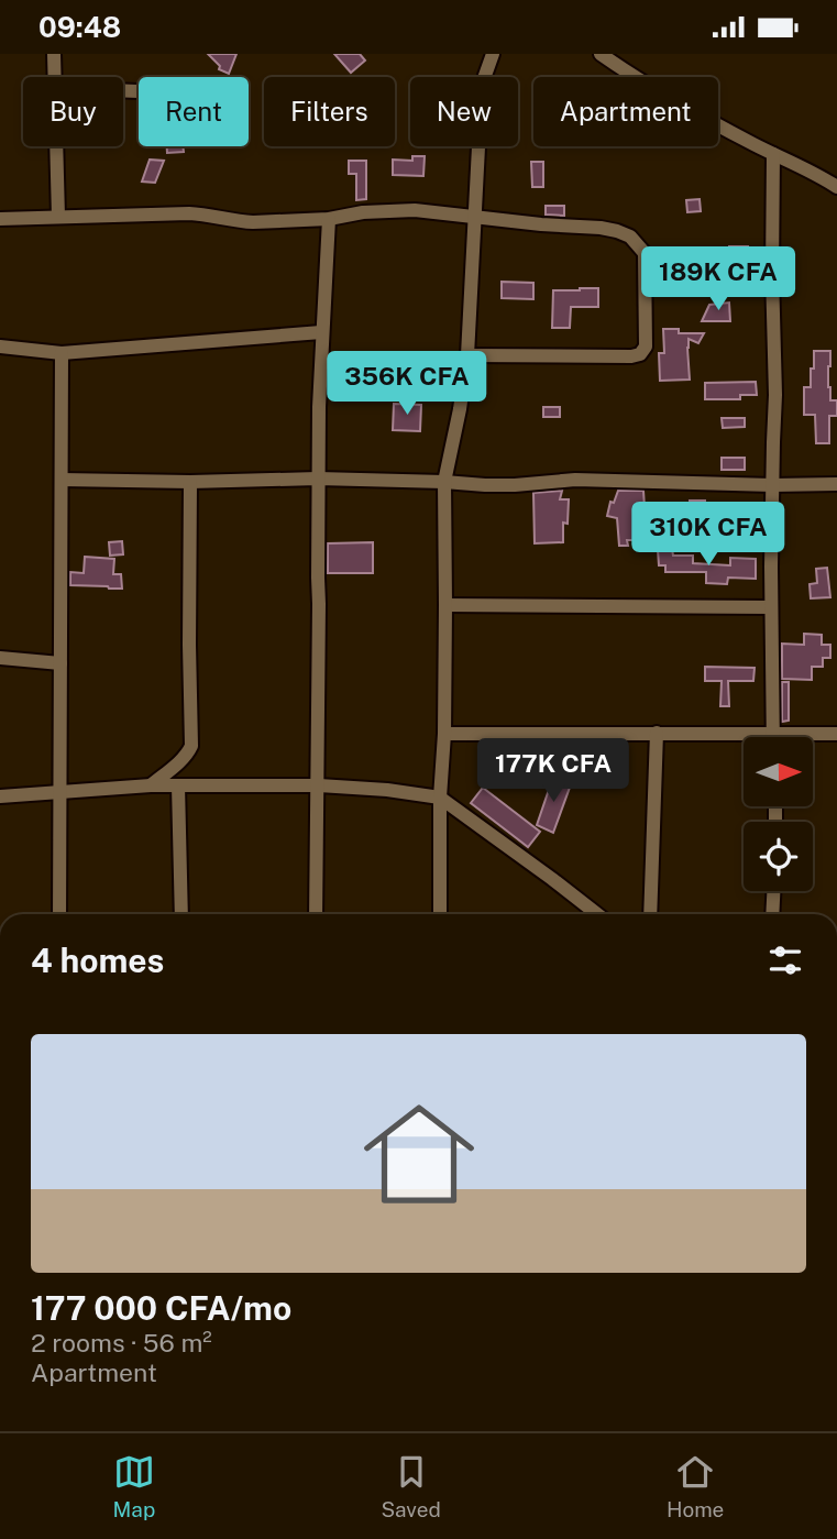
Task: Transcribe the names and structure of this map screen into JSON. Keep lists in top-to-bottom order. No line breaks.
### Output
{"north":"right","page":{"status":"09:48","chip":["Buy","Rent","Filters","New","Apartment"],"price":["189K CFA","356K CFA","310K CFA","177K CFA"],"heading":"4 homes","list":[{"name":"177 000 CFA/mo","note":"2 rooms · 56 m² · Apartment"}],"tabs":["Map","Saved","Home"]}}
